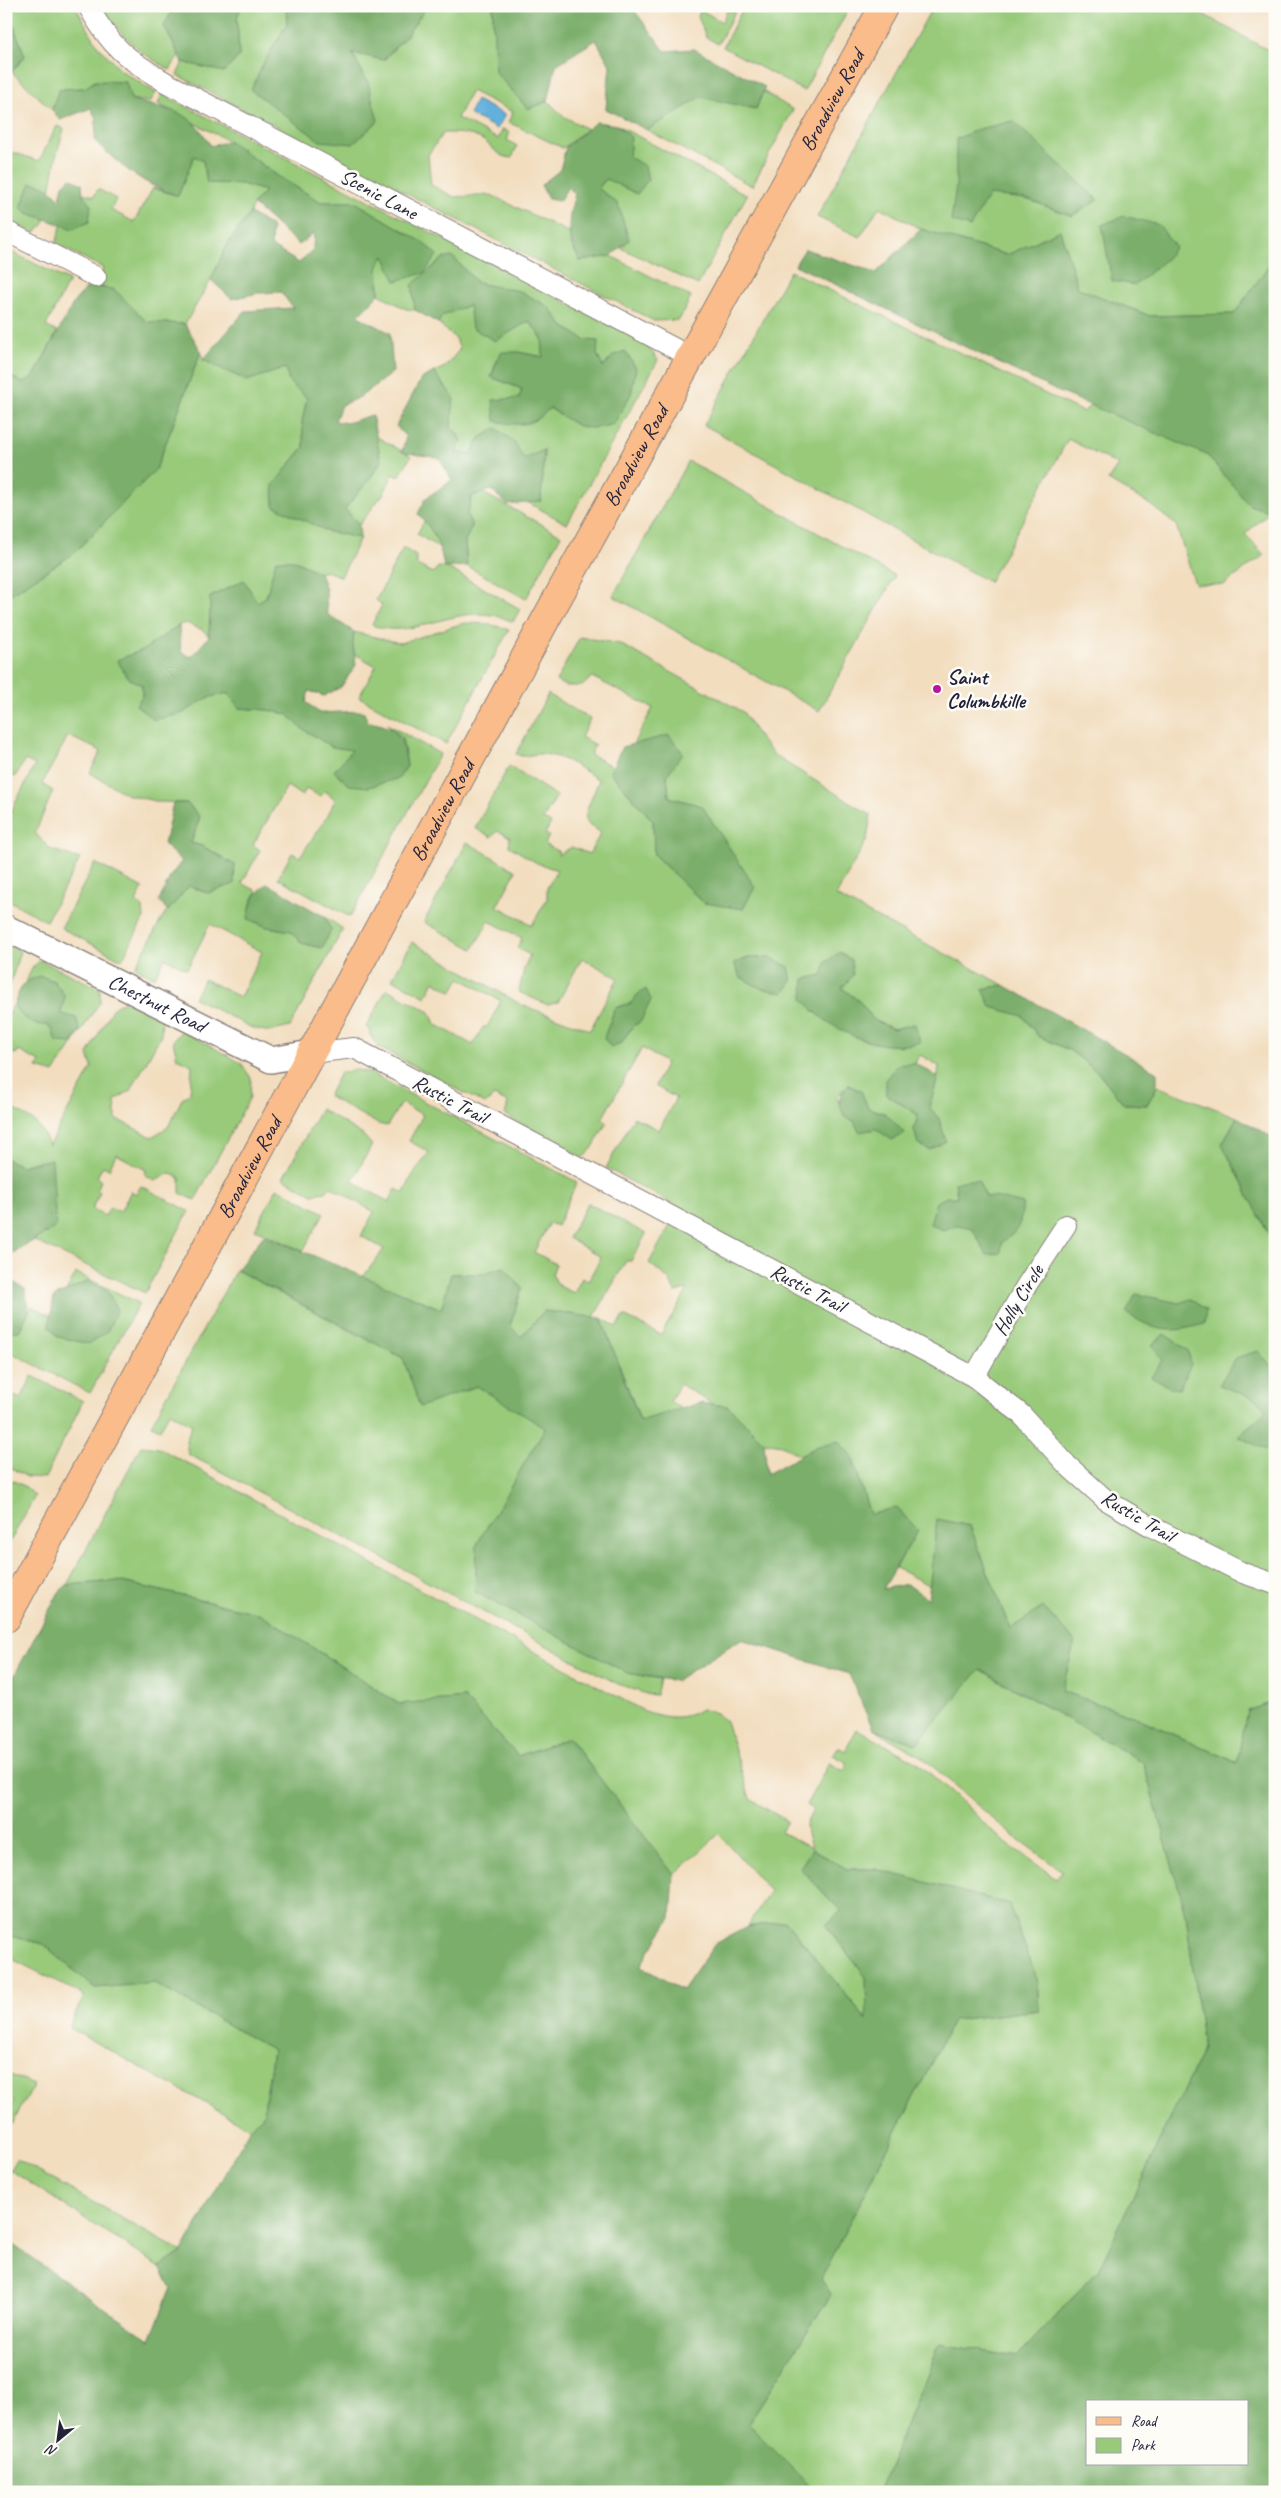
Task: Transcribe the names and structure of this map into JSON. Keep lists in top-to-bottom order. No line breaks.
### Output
{"streets":{"main road":["Broadview Road"],"street":["Scenic Lane","Chestnut Road","Rustic Trail","Holly Circle"]},"crossings":[["Broadview Road","Scenic Lane"],["Broadview Road","Chestnut Road"],["Broadview Road","Rustic Trail"],["Chestnut Road","Rustic Trail"],["Rustic Trail","Holly Circle"]],"places":["Saint Columbkille"],"legend":["Road","Park"],"north":"bottom left"}
